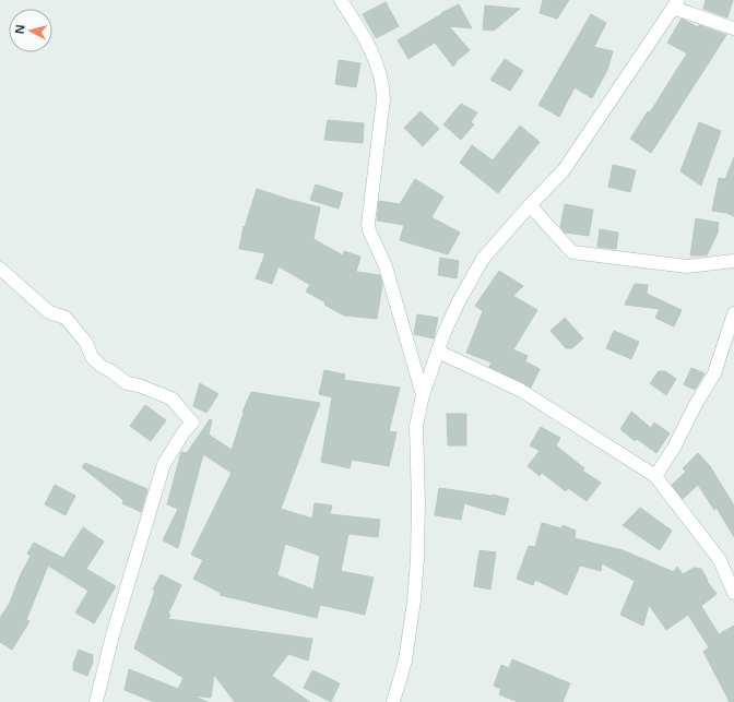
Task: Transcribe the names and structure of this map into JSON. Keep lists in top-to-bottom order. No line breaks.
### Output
{"north":"left"}
